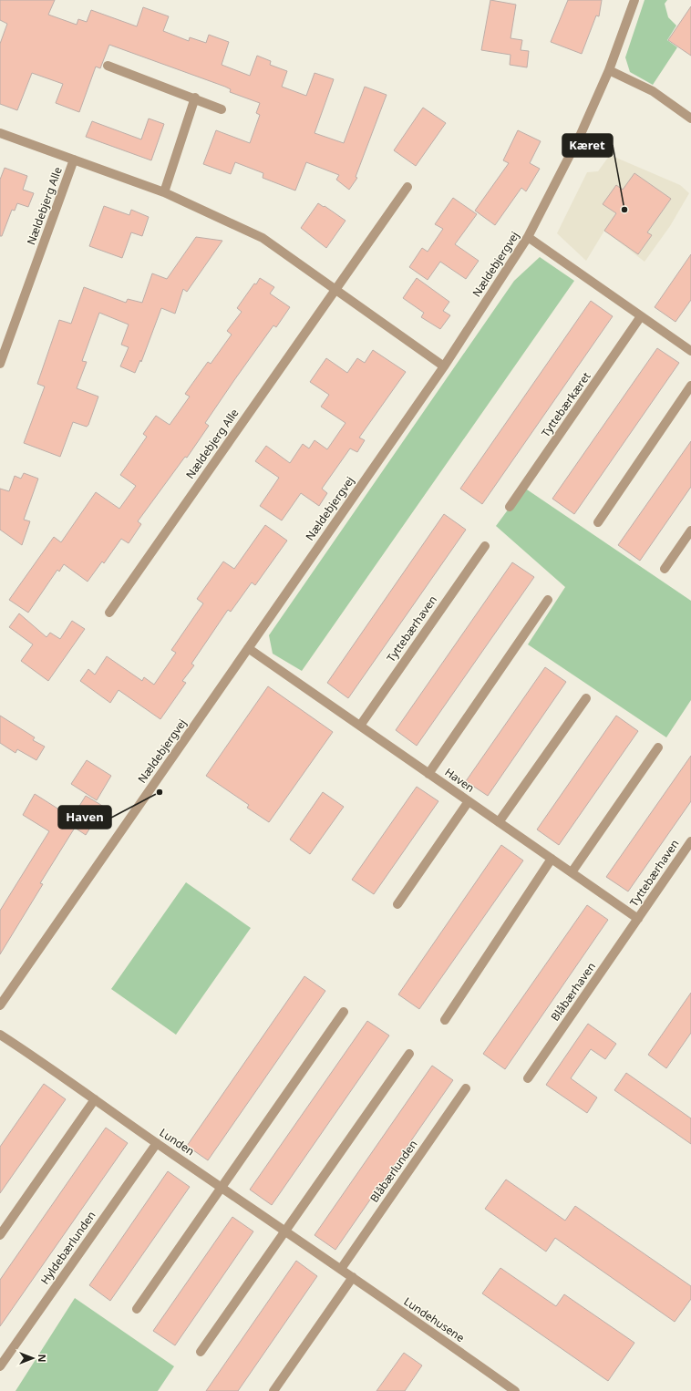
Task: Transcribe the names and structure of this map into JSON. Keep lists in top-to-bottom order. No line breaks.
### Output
{"streets":{"street":["Nældebjerg Alle","Nældebjergvej","Tyttebærkæret","Tyttebærhaven","Haven","Blåbærhaven","Lunden","Blåbærlunden","Hyldebærlunden","Lundehusene"]},"crossings":[["Nældebjerg Alle","Nældebjergvej"],["Nældebjergvej","Haven"],["Tyttebærhaven","Haven"],["Tyttebærhaven","Blåbærhaven"],["Haven","Blåbærhaven"],["Lunden","Blåbærlunden"],["Lunden","Hyldebærlunden"],["Lunden","Lundehusene"],["Blåbærlunden","Lundehusene"]],"places":["Kæret","Haven"],"north":"right"}
